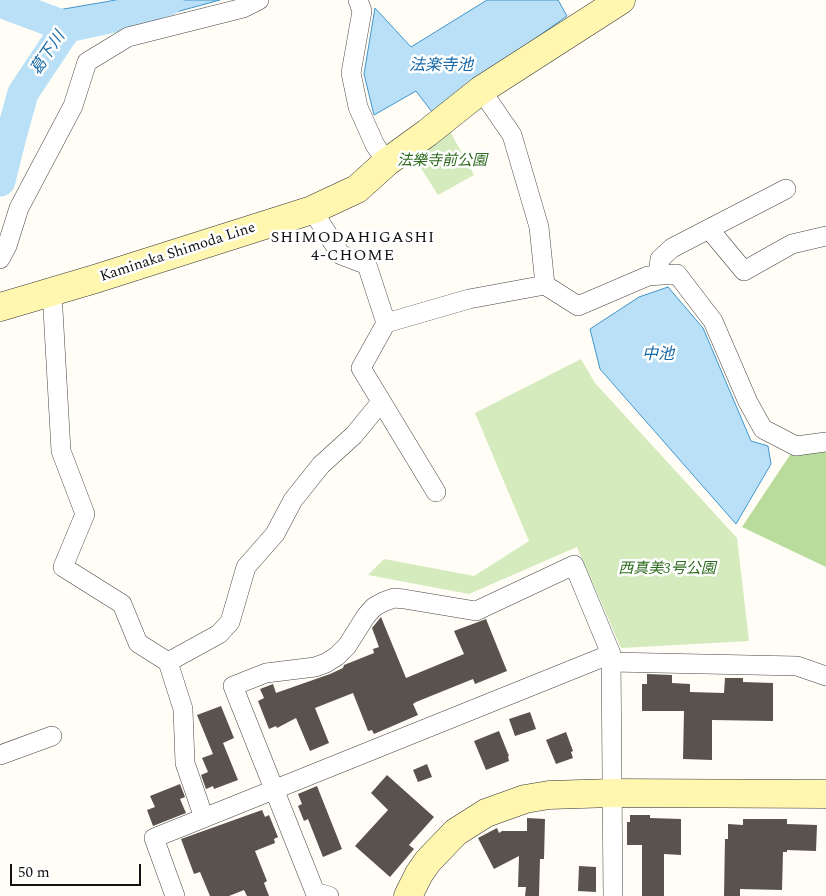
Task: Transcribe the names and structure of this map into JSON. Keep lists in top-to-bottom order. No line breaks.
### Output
{"streets":{"main road":["Kaminaka Shimoda Line"]},"districts":["SHIMODAHIGASHI 4-CHOME"],"water":["葛下川","法楽寺池","中池"],"parks":["法樂寺前公園","西真美3号公園"],"scale_bar":"50 m"}
